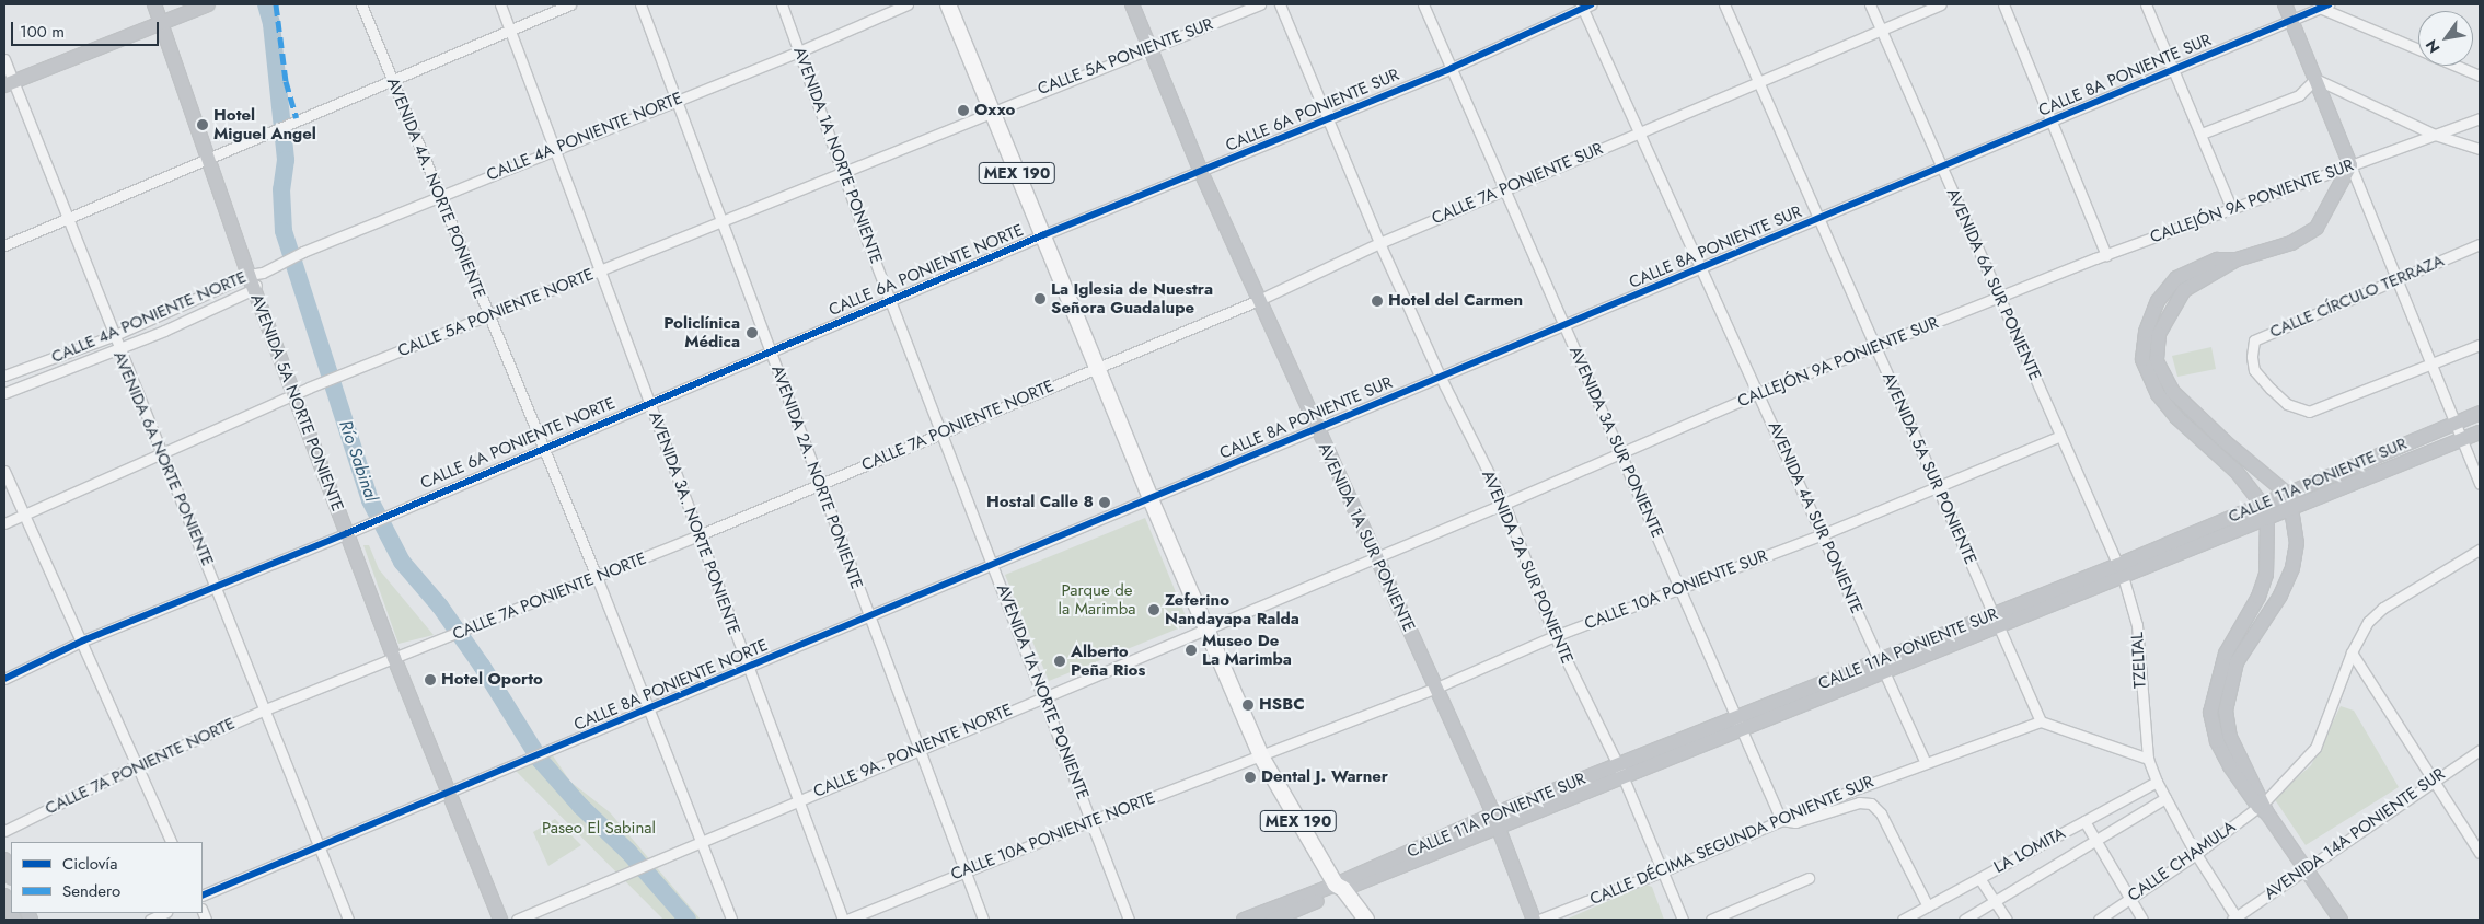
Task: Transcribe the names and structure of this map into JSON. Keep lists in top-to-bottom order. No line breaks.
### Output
{"streets":{"main road":["MEX 190","AVENIDA 5A NORTE PONIENTE","CALLE 11A PONIENTE SUR","AVENIDA 1A SUR PONIENTE"],"street":["CALLE 5A PONIENTE SUR","CALLE 8A PONIENTE SUR","CALLE 6A PONIENTE SUR","CALLE 4A PONIENTE NORTE","AVENIDA 1A NORTE PONIENTE","CALLE 7A PONIENTE SUR","AVENIDA 4A. NORTE PONIENTE","CALLEJÓN 9A PONIENTE SUR","CALLE 6A PONIENTE NORTE","AVENIDA 6A SUR PONIENTE","CALLE CÍRCULO TERRAZA","CALLE 5A PONIENTE NORTE","CALLE 7A PONIENTE NORTE","AVENIDA 3A SUR PONIENTE","AVENIDA 6A NORTE PONIENTE","AVENIDA 5A SUR PONIENTE","AVENIDA 2A. NORTE PONIENTE","AVENIDA 4A SUR PONIENTE","AVENIDA 3A. NORTE PONIENTE","AVENIDA 2A SUR PONIENTE","CALLE 10A PONIENTE SUR","TZELTAL","CALLE 8A PONIENTE NORTE","CALLE 9A. PONIENTE NORTE","AVENIDA 14A PONIENTE SUR","CALLE 10A PONIENTE NORTE","CALLE DÉCIMA SEGUNDA PONIENTE SUR","LA LOMITA","CALLE CHAMULA"]},"crossings":[["CALLE 5A PONIENTE SUR","MEX 190"],["CALLE 5A PONIENTE SUR","CALLE 5A PONIENTE NORTE"],["CALLE 5A PONIENTE SUR","AVENIDA 1A SUR PONIENTE"],["CALLE 8A PONIENTE SUR","MEX 190"],["CALLE 8A PONIENTE SUR","AVENIDA 6A SUR PONIENTE"],["CALLE 8A PONIENTE SUR","AVENIDA 3A SUR PONIENTE"],["CALLE 8A PONIENTE SUR","AVENIDA 5A SUR PONIENTE"],["CALLE 8A PONIENTE SUR","AVENIDA 4A SUR PONIENTE"],["CALLE 8A PONIENTE SUR","AVENIDA 1A SUR PONIENTE"],["CALLE 8A PONIENTE SUR","AVENIDA 2A SUR PONIENTE"],["CALLE 8A PONIENTE SUR","CALLE 8A PONIENTE NORTE"],["CALLE 6A PONIENTE SUR","MEX 190"],["CALLE 6A PONIENTE SUR","CALLE 6A PONIENTE NORTE"],["CALLE 6A PONIENTE SUR","AVENIDA 3A SUR PONIENTE"],["CALLE 6A PONIENTE SUR","AVENIDA 4A SUR PONIENTE"],["CALLE 6A PONIENTE SUR","AVENIDA 1A SUR PONIENTE"],["CALLE 6A PONIENTE SUR","AVENIDA 2A SUR PONIENTE"],["CALLE 4A PONIENTE NORTE","AVENIDA 1A NORTE PONIENTE"],["CALLE 4A PONIENTE NORTE","AVENIDA 4A. NORTE PONIENTE"],["CALLE 4A PONIENTE NORTE","AVENIDA 5A NORTE PONIENTE"],["CALLE 4A PONIENTE NORTE","AVENIDA 6A NORTE PONIENTE"],["CALLE 4A PONIENTE NORTE","AVENIDA 2A. NORTE PONIENTE"],["CALLE 4A PONIENTE NORTE","AVENIDA 3A. NORTE PONIENTE"],["AVENIDA 1A NORTE PONIENTE","CALLE 6A PONIENTE NORTE"],["AVENIDA 1A NORTE PONIENTE","CALLE 5A PONIENTE NORTE"],["AVENIDA 1A NORTE PONIENTE","CALLE 7A PONIENTE NORTE"],["AVENIDA 1A NORTE PONIENTE","CALLE 8A PONIENTE NORTE"],["AVENIDA 1A NORTE PONIENTE","CALLE 9A. PONIENTE NORTE"],["AVENIDA 1A NORTE PONIENTE","CALLE 10A PONIENTE NORTE"],["MEX 190","CALLE 7A PONIENTE SUR"],["MEX 190","CALLEJÓN 9A PONIENTE SUR"],["MEX 190","CALLE 6A PONIENTE NORTE"],["MEX 190","CALLE 5A PONIENTE NORTE"],["MEX 190","CALLE 7A PONIENTE NORTE"],["MEX 190","CALLE 11A PONIENTE SUR"],["MEX 190","CALLE 10A PONIENTE SUR"],["MEX 190","CALLE 8A PONIENTE NORTE"],["MEX 190","CALLE 9A. PONIENTE NORTE"],["MEX 190","CALLE 10A PONIENTE NORTE"],["CALLE 7A PONIENTE SUR","AVENIDA 6A SUR PONIENTE"],["CALLE 7A PONIENTE SUR","CALLE 7A PONIENTE NORTE"],["CALLE 7A PONIENTE SUR","AVENIDA 3A SUR PONIENTE"],["CALLE 7A PONIENTE SUR","AVENIDA 5A SUR PONIENTE"],["CALLE 7A PONIENTE SUR","AVENIDA 4A SUR PONIENTE"],["CALLE 7A PONIENTE SUR","AVENIDA 1A SUR PONIENTE"],["CALLE 7A PONIENTE SUR","AVENIDA 2A SUR PONIENTE"],["AVENIDA 4A. NORTE PONIENTE","CALLE 6A PONIENTE NORTE"],["AVENIDA 4A. NORTE PONIENTE","CALLE 5A PONIENTE NORTE"],["AVENIDA 4A. NORTE PONIENTE","CALLE 7A PONIENTE NORTE"],["AVENIDA 4A. NORTE PONIENTE","CALLE 8A PONIENTE NORTE"],["AVENIDA 4A. NORTE PONIENTE","CALLE 9A. PONIENTE NORTE"],["CALLEJÓN 9A PONIENTE SUR","AVENIDA 6A SUR PONIENTE"],["CALLEJÓN 9A PONIENTE SUR","AVENIDA 3A SUR PONIENTE"],["CALLEJÓN 9A PONIENTE SUR","AVENIDA 5A SUR PONIENTE"],["CALLEJÓN 9A PONIENTE SUR","AVENIDA 4A SUR PONIENTE"],["CALLEJÓN 9A PONIENTE SUR","AVENIDA 1A SUR PONIENTE"],["CALLEJÓN 9A PONIENTE SUR","AVENIDA 2A SUR PONIENTE"],["CALLEJÓN 9A PONIENTE SUR","CALLE 9A. PONIENTE NORTE"],["CALLE 6A PONIENTE NORTE","AVENIDA 5A NORTE PONIENTE"],["CALLE 6A PONIENTE NORTE","AVENIDA 6A NORTE PONIENTE"],["CALLE 6A PONIENTE NORTE","AVENIDA 2A. NORTE PONIENTE"],["CALLE 6A PONIENTE NORTE","AVENIDA 3A. NORTE PONIENTE"],["AVENIDA 6A SUR PONIENTE","CALLE 11A PONIENTE SUR"],["AVENIDA 6A SUR PONIENTE","CALLE 10A PONIENTE SUR"],["AVENIDA 6A SUR PONIENTE","TZELTAL"],["CALLE 5A PONIENTE NORTE","AVENIDA 5A NORTE PONIENTE"],["CALLE 5A PONIENTE NORTE","AVENIDA 6A NORTE PONIENTE"],["CALLE 5A PONIENTE NORTE","AVENIDA 2A. NORTE PONIENTE"],["CALLE 5A PONIENTE NORTE","AVENIDA 3A. NORTE PONIENTE"],["AVENIDA 5A NORTE PONIENTE","CALLE 7A PONIENTE NORTE"],["AVENIDA 5A NORTE PONIENTE","CALLE 8A PONIENTE NORTE"],["CALLE 7A PONIENTE NORTE","AVENIDA 6A NORTE PONIENTE"],["CALLE 7A PONIENTE NORTE","AVENIDA 2A. NORTE PONIENTE"],["CALLE 7A PONIENTE NORTE","AVENIDA 3A. NORTE PONIENTE"],["AVENIDA 3A SUR PONIENTE","CALLE 11A PONIENTE SUR"],["AVENIDA 3A SUR PONIENTE","CALLE 10A PONIENTE SUR"],["AVENIDA 3A SUR PONIENTE","CALLE DÉCIMA SEGUNDA PONIENTE SUR"],["AVENIDA 6A NORTE PONIENTE","CALLE 8A PONIENTE NORTE"],["AVENIDA 5A SUR PONIENTE","CALLE 11A PONIENTE SUR"],["AVENIDA 5A SUR PONIENTE","CALLE 10A PONIENTE SUR"],["AVENIDA 5A SUR PONIENTE","CALLE DÉCIMA SEGUNDA PONIENTE SUR"],["AVENIDA 2A. NORTE PONIENTE","CALLE 8A PONIENTE NORTE"],["AVENIDA 2A. NORTE PONIENTE","CALLE 9A. PONIENTE NORTE"],["AVENIDA 2A. NORTE PONIENTE","CALLE 10A PONIENTE NORTE"],["CALLE 11A PONIENTE SUR","AVENIDA 4A SUR PONIENTE"],["CALLE 11A PONIENTE SUR","AVENIDA 1A SUR PONIENTE"],["CALLE 11A PONIENTE SUR","AVENIDA 2A SUR PONIENTE"],["CALLE 11A PONIENTE SUR","TZELTAL"],["AVENIDA 4A SUR PONIENTE","CALLE 10A PONIENTE SUR"],["AVENIDA 4A SUR PONIENTE","CALLE DÉCIMA SEGUNDA PONIENTE SUR"],["AVENIDA 3A. NORTE PONIENTE","CALLE 8A PONIENTE NORTE"],["AVENIDA 3A. NORTE PONIENTE","CALLE 9A. PONIENTE NORTE"],["AVENIDA 3A. NORTE PONIENTE","CALLE 10A PONIENTE NORTE"],["AVENIDA 1A SUR PONIENTE","CALLE 10A PONIENTE SUR"],["AVENIDA 2A SUR PONIENTE","CALLE 10A PONIENTE SUR"],["AVENIDA 2A SUR PONIENTE","CALLE DÉCIMA SEGUNDA PONIENTE SUR"],["CALLE 10A PONIENTE SUR","CALLE 10A PONIENTE NORTE"],["TZELTAL","AVENIDA 14A PONIENTE SUR"],["TZELTAL","LA LOMITA"],["TZELTAL","CALLE CHAMULA"]],"water":["Río Sabinal"],"parks":["Parque de la Marimba","Paseo El Sabinal"],"places":["Oxxo","Hotel Miguel Angel","La Iglesia de Nuestra Señora Guadalupe","Hotel del Carmen","Policlínica Médica","Hostal Calle 8","Zeferino Nandayapa Ralda","Museo De La Marimba","Alberto Peña Rios","Hotel Oporto","HSBC","Dental J. Warner"],"legend":["Ciclovía","Sendero"],"scale_bar":"100 m","north":"bottom left"}
